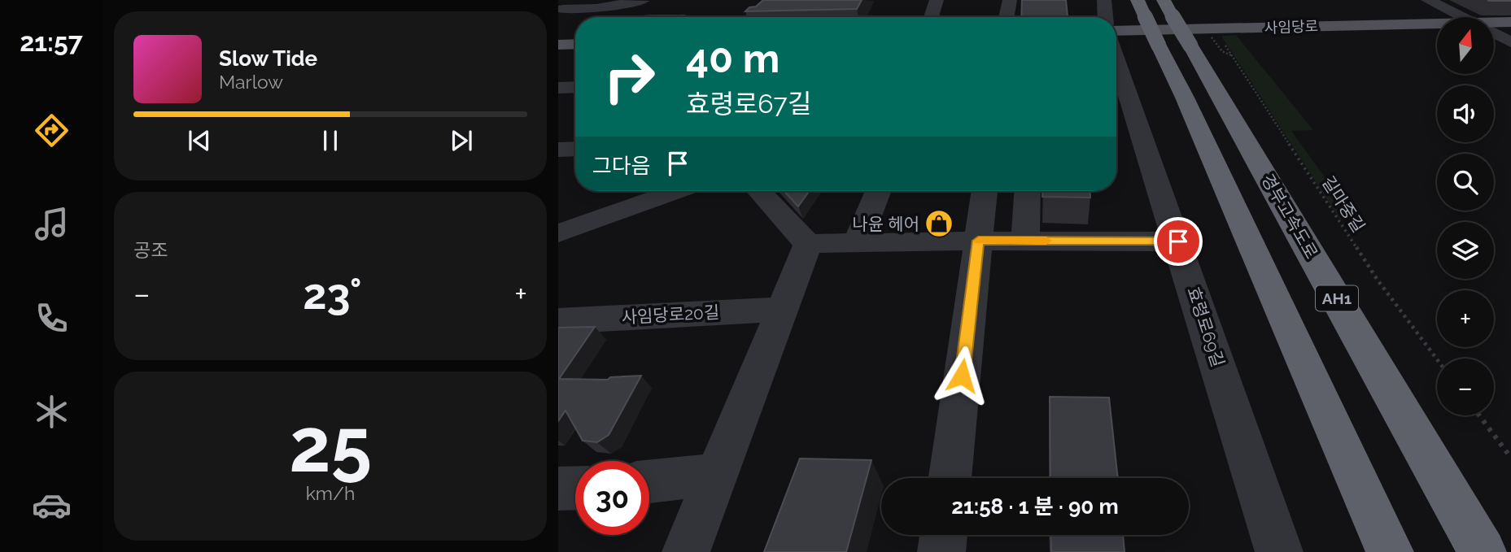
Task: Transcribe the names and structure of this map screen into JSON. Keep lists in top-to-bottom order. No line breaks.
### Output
{"streets":{"highway":["경부고속도로","AH1"],"main road":["사임당로"],"street":["사임당로20길","효령로69길"],"path":["길마중길"]},"places":{"shop":["나윤 헤어"]},"north":"top","page":{"tabs":"21:57","map_buttons":["+","−"],"turn":["40 m","효령로67길"],"song":["Slow Tide","Marlow"],"then":"그다음","tile":["공조",["25","km/h"]],"heat":["−","23°","+"],"limit":"30","trip":"21:58 · 1 분 · 90 m"}}
